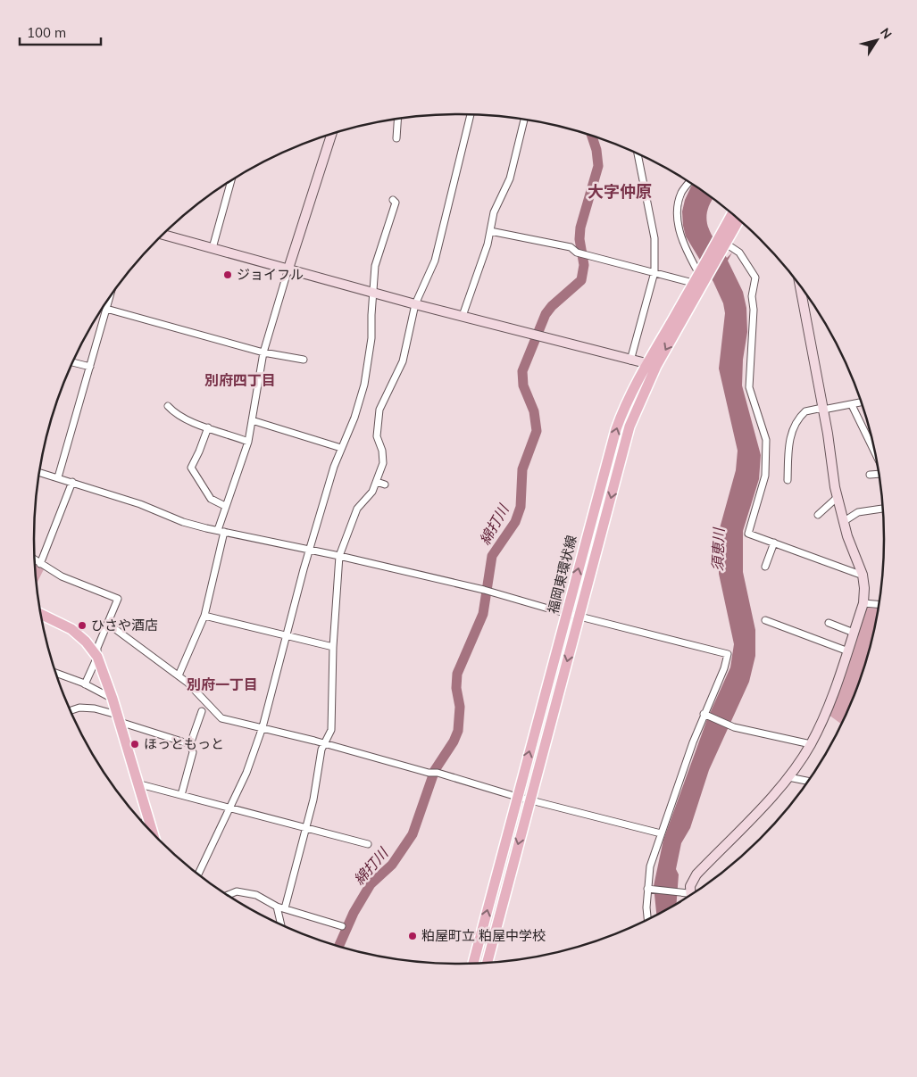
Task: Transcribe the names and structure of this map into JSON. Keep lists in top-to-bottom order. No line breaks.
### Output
{"streets":{"main road":["福岡東環状線"]},"districts":["大字仲原","別府四丁目","別府一丁目"],"water":["綿打川","須恵川"],"places":["ジョイフル","ひさや酒店","ほっともっと","粕屋町立 粕屋中学校"],"scale_bar":"100 m","north":"top right"}
